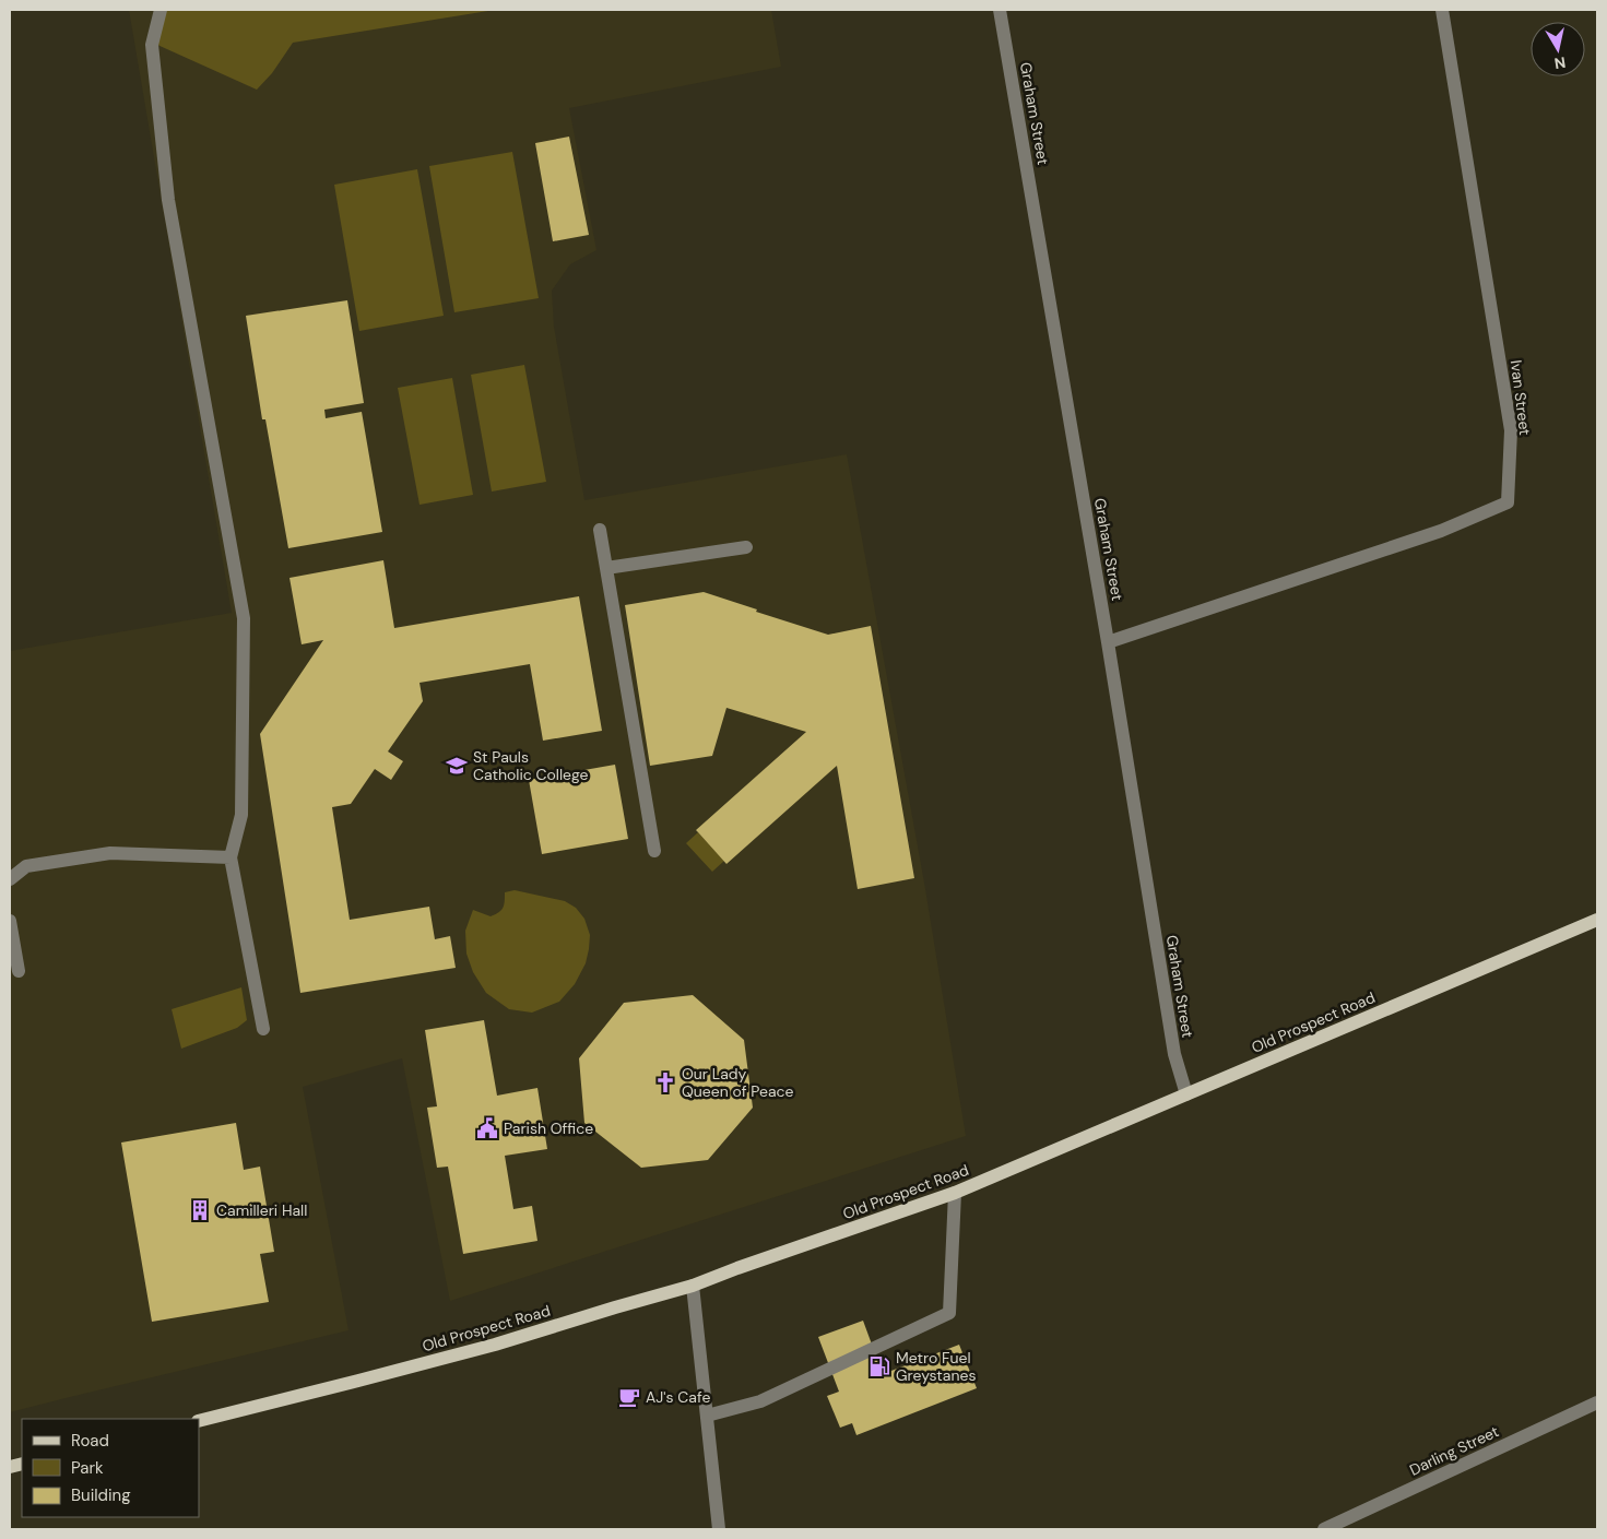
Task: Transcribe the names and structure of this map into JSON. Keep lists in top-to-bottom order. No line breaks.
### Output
{"streets":{"main road":["Old Prospect Road"],"street":["Graham Street","Ivan Street","Darling Street"]},"crossings":[["Graham Street","Ivan Street"],["Graham Street","Old Prospect Road"]],"places":{"school or university":["St Pauls Catholic College"],"church":["Our Lady Queen of Peace"],"public building":["Parish Office"],"building":["Camilleri Hall"],"fuel station":["Metro Fuel Greystanes"],"cafe":["AJ's Cafe"]},"legend":["Road","Park","Building"],"north":"bottom"}
